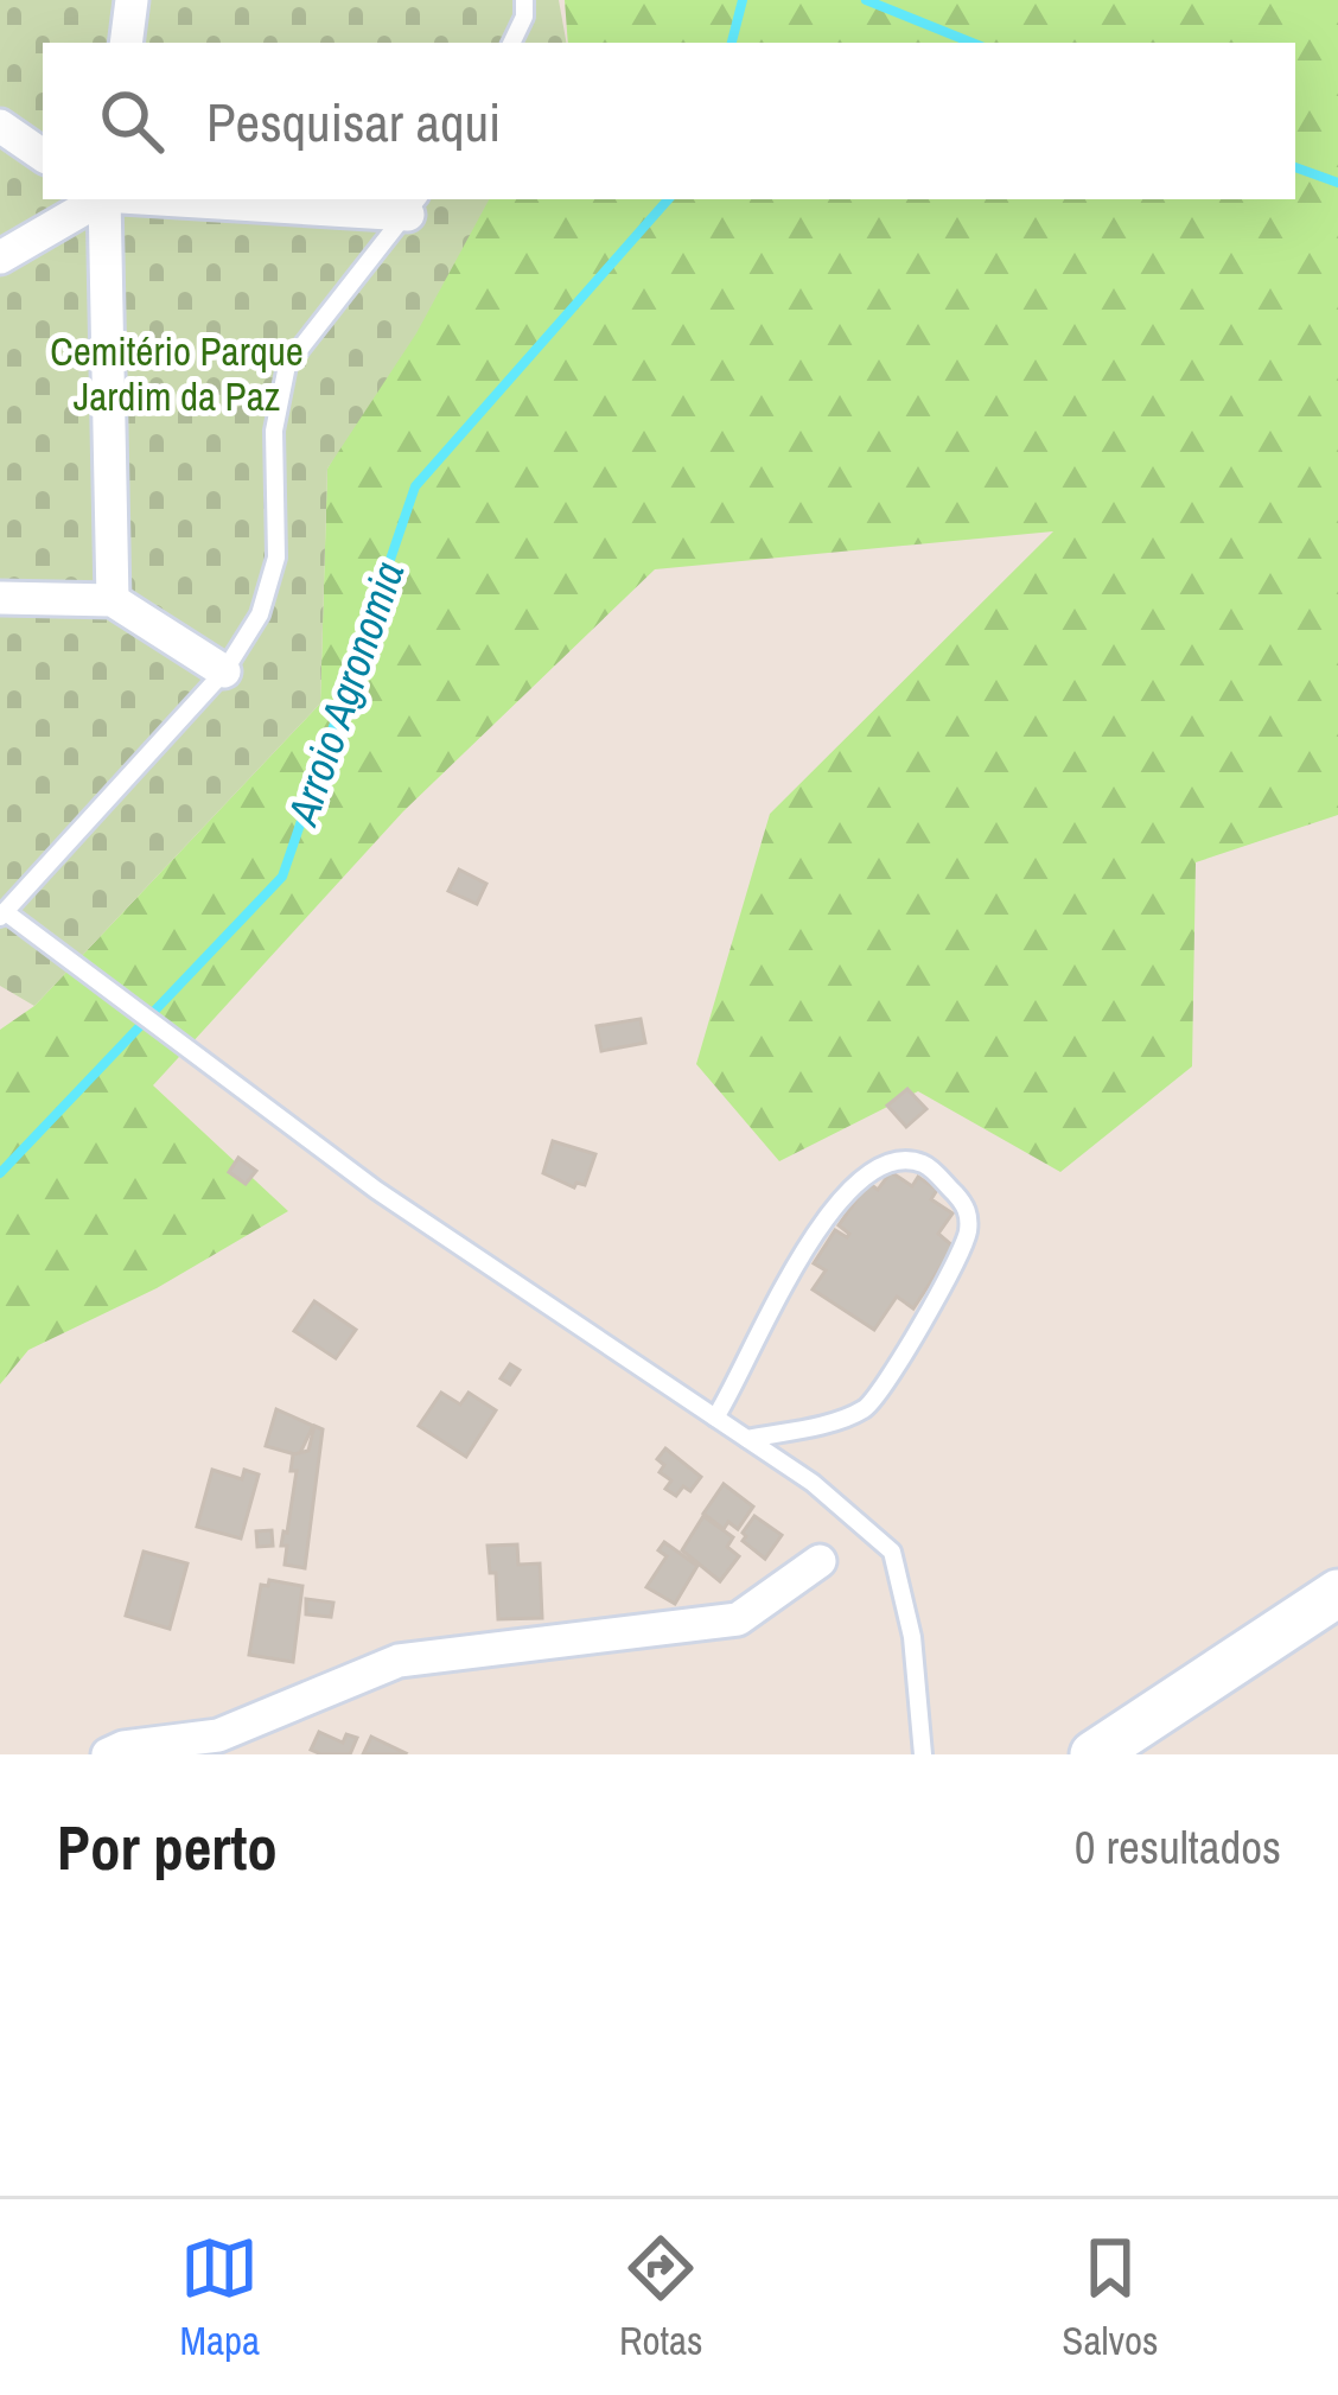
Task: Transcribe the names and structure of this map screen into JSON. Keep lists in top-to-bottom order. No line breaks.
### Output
{"water":["Arroio Agronomia"],"parks":["Cemitério Parque Jardim da Paz"],"page":{"search":"Pesquisar aqui","heading":["Por perto","0 resultados"],"nav":["Mapa","Rotas","Salvos"]}}
